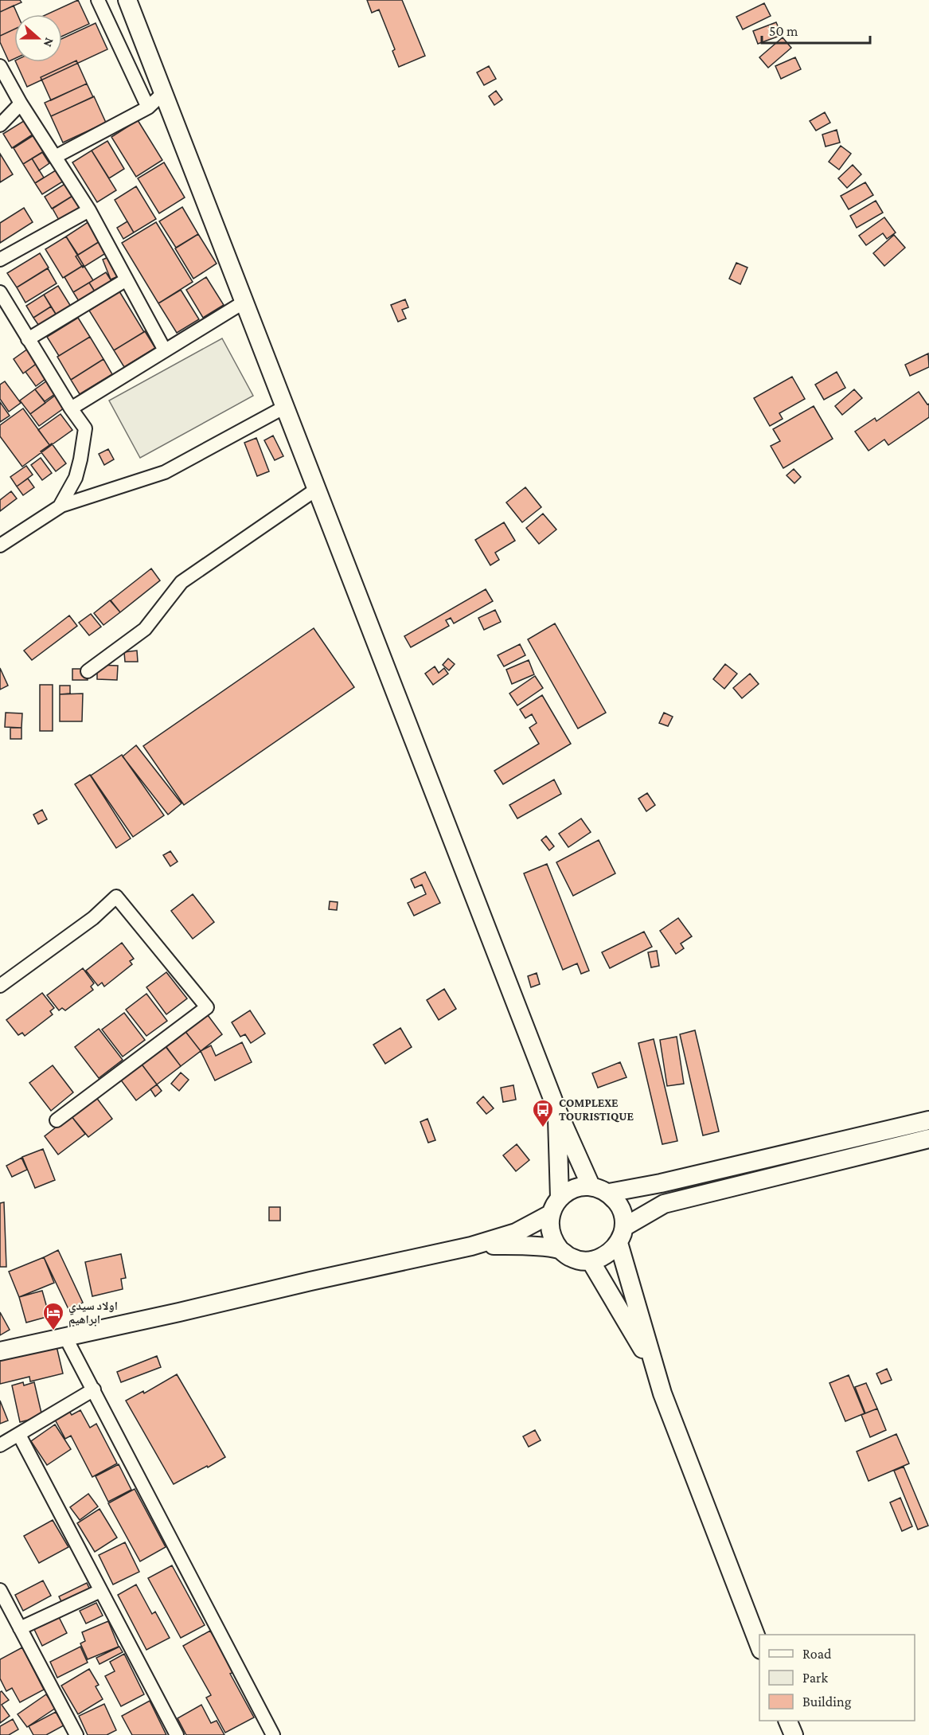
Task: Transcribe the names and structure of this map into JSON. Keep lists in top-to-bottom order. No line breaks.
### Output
{"places":{"bus stop":["COMPLEXE TOURISTIQUE"],"hotel":["اولاد سيدي ابراهيم"]},"legend":["Road","Park","Building"],"scale_bar":"50 m","north":"right"}
